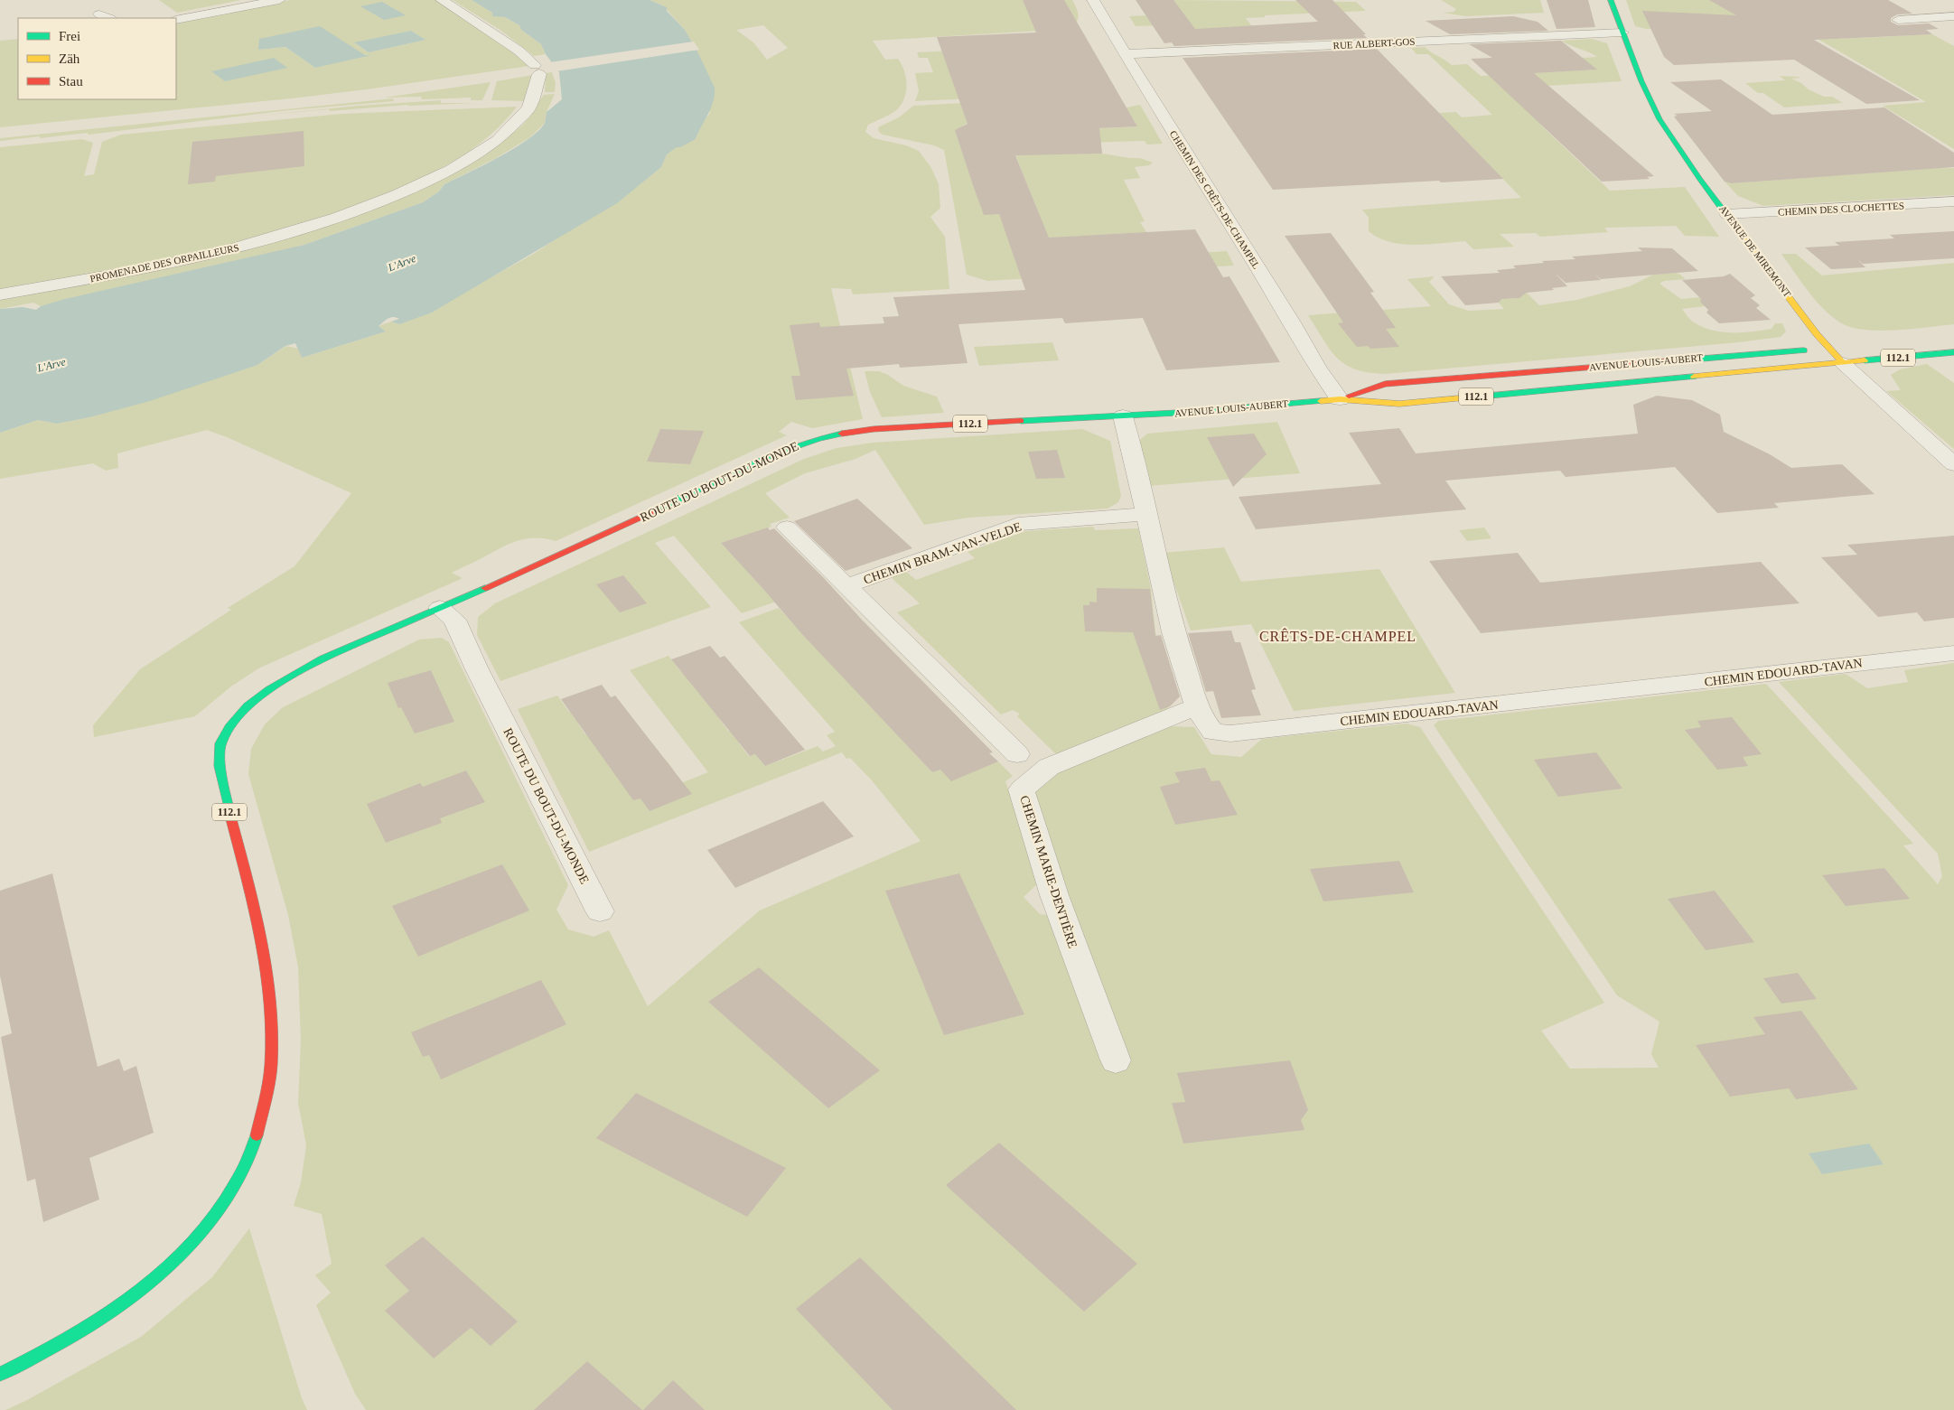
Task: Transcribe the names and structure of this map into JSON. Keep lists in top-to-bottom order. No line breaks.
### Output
{"streets":{"main road":["AVENUE DE MIREMONT","112.1","AVENUE LOUIS-AUBERT","ROUTE DU BOUT-DU-MONDE"],"street":["RUE ALBERT-GOS","CHEMIN DES CRÊTS-DE-CHAMPEL","CHEMIN DES CLOCHETTES","PROMENADE DES ORPAILLEURS","CHEMIN BRAM-VAN-VELDE","CHEMIN EDOUARD-TAVAN","CHEMIN MARIE-DENTIÈRE"]},"crossings":[["RUE ALBERT-GOS","CHEMIN DES CRÊTS-DE-CHAMPEL"],["RUE ALBERT-GOS","AVENUE DE MIREMONT"],["CHEMIN DES CRÊTS-DE-CHAMPEL","AVENUE LOUIS-AUBERT"],["CHEMIN DES CLOCHETTES","AVENUE DE MIREMONT"],["AVENUE DE MIREMONT","AVENUE LOUIS-AUBERT"],["AVENUE LOUIS-AUBERT","ROUTE DU BOUT-DU-MONDE"],["AVENUE LOUIS-AUBERT","CHEMIN EDOUARD-TAVAN"],["ROUTE DU BOUT-DU-MONDE","CHEMIN EDOUARD-TAVAN"],["CHEMIN BRAM-VAN-VELDE","CHEMIN EDOUARD-TAVAN"],["CHEMIN EDOUARD-TAVAN","CHEMIN MARIE-DENTIÈRE"]],"districts":["CRÊTS-DE-CHAMPEL"],"water":["L'Arve"],"legend":["Frei","Zäh","Stau"]}
